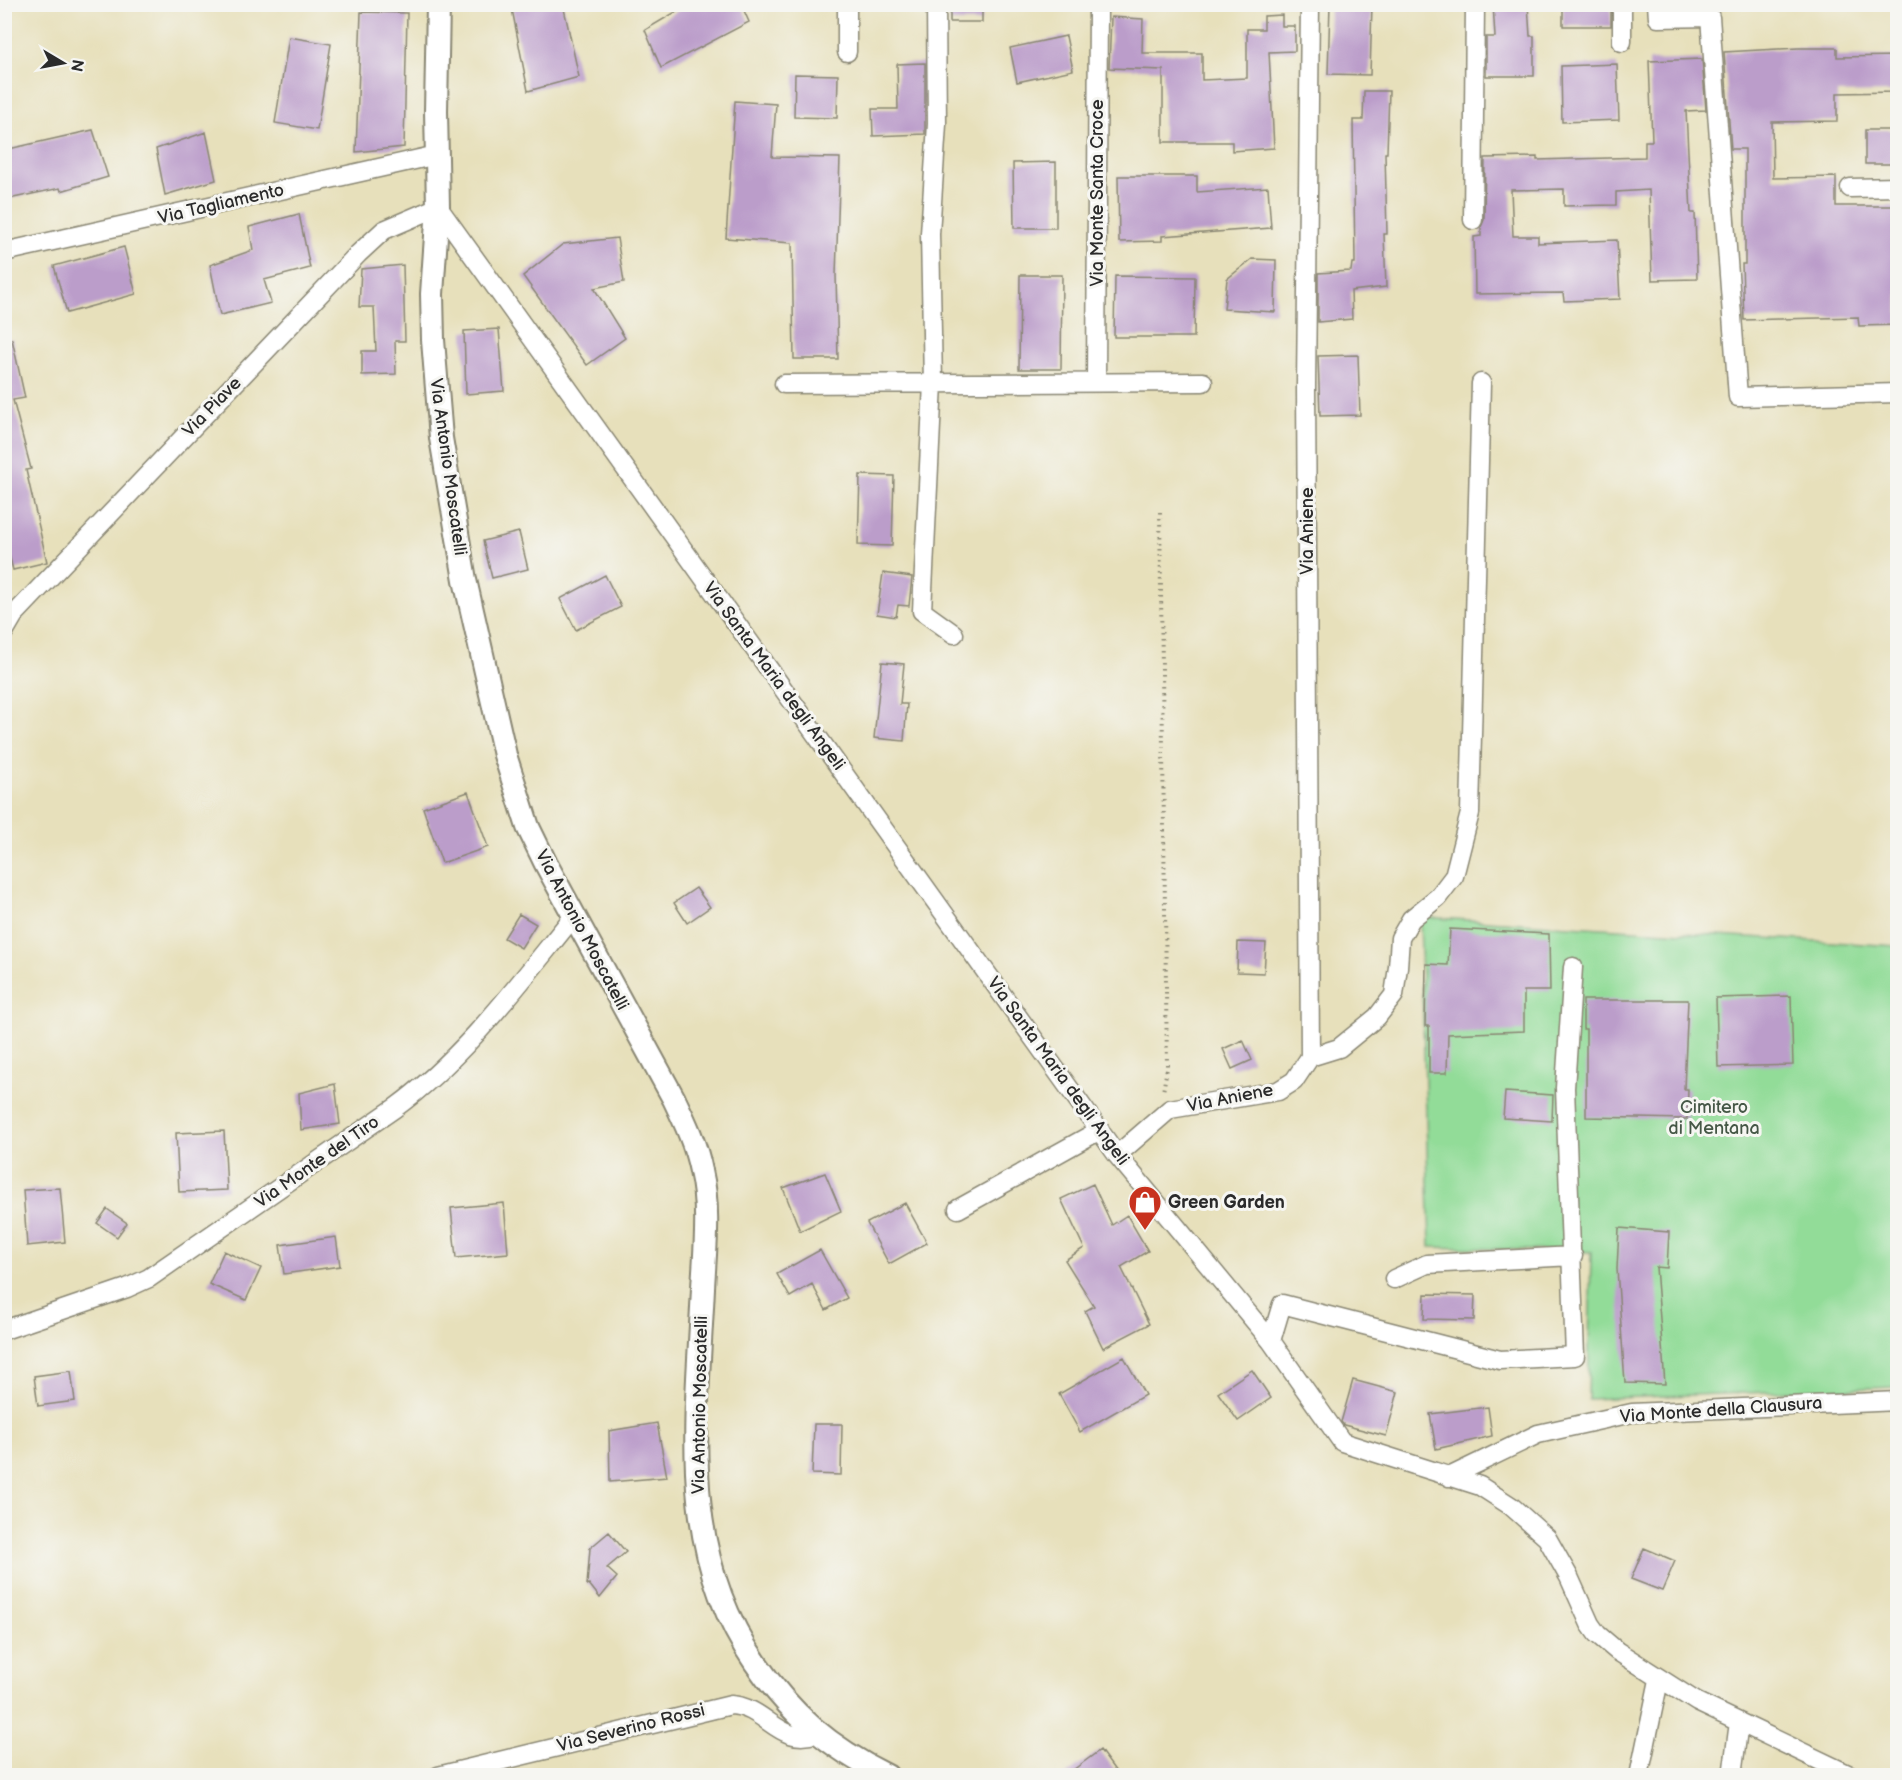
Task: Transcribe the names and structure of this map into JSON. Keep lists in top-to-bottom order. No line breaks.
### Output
{"streets":{"street":["Via Monte Santa Croce","Via Tagliamento","Via Piave","Via Antonio Moscatelli","Via Aniene","Via Santa Maria degli Angeli","Via Monte del Tiro","Via Monte della Clausura","Via Severino Rossi"]},"crossings":[["Via Tagliamento","Via Antonio Moscatelli"],["Via Piave","Via Antonio Moscatelli"],["Via Piave","Via Santa Maria degli Angeli"],["Via Antonio Moscatelli","Via Santa Maria degli Angeli"],["Via Antonio Moscatelli","Via Monte del Tiro"],["Via Antonio Moscatelli","Via Severino Rossi"],["Via Aniene","Via Santa Maria degli Angeli"],["Via Santa Maria degli Angeli","Via Monte della Clausura"]],"parks":["Cimitero di Mentana"],"places":{"shop":["Green Garden"]},"north":"right"}
